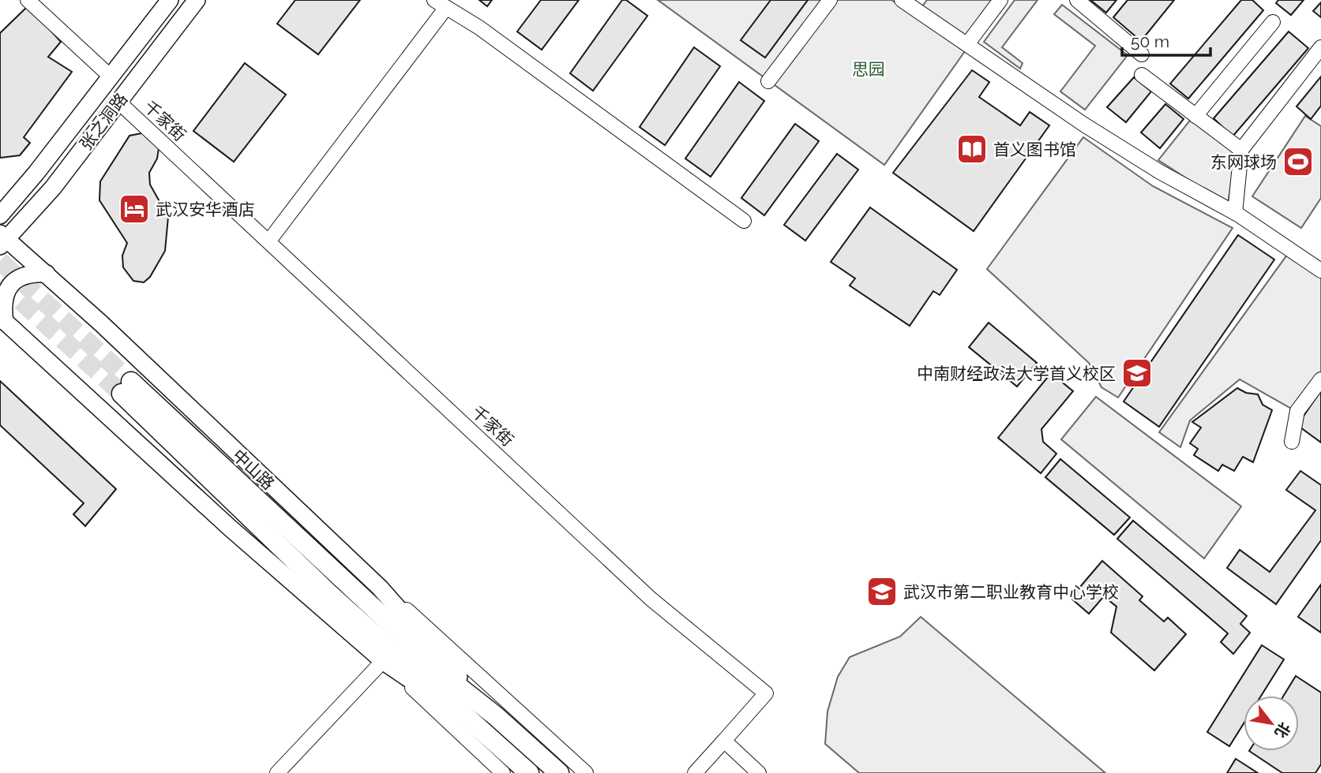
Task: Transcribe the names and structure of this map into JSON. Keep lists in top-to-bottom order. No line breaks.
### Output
{"streets":{"highway":["中山路"],"main road":["张之洞路"],"street":["千家街"]},"crossings":[["千家街","张之洞路"],["张之洞路","中山路"]],"parks":["思园"],"places":{"library":["首义图书馆"],"sports":["东网球场"],"hotel":["武汉安华酒店"],"school or university":["中南财经政法大学首义校区","武汉市第二职业教育中心学校"]},"scale_bar":"50 m","north":"bottom right"}
